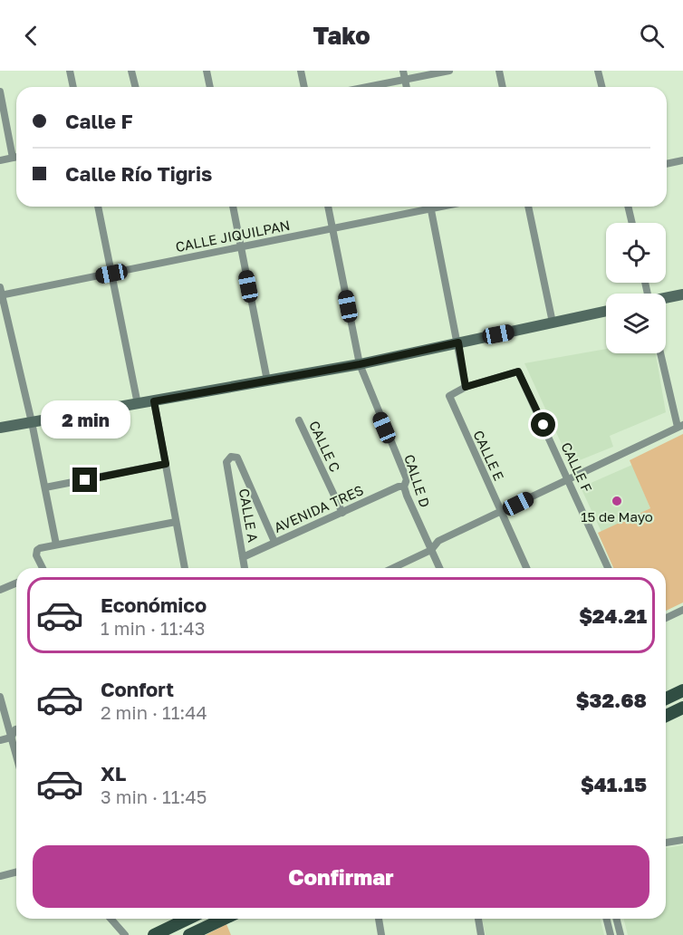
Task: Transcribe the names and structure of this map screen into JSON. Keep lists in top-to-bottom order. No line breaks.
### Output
{"streets":{"street":["CALLE JIQUILPAN","CALLE C","CALLE E","CALLE F","CALLE D","AVENIDA TRES","CALLE A"]},"crossings":[["CALLE JIQUILPAN","CALLE D"],["CALLE C","AVENIDA TRES"],["CALLE E","CALLE F"],["CALLE D","AVENIDA TRES"],["AVENIDA TRES","CALLE A"]],"places":["15 de Mayo"],"page":{"header":"Tako","banner":["Calle F","Calle Río Tigris"],"bubble":"2 min","list":[{"name":"Económico","note":"1 min · 11:43","value":"$24.21"},{"name":"Confort","note":"2 min · 11:44","value":"$32.68"},{"name":"XL","note":"3 min · 11:45","value":"$41.15"}],"buttons":"Confirmar"}}
